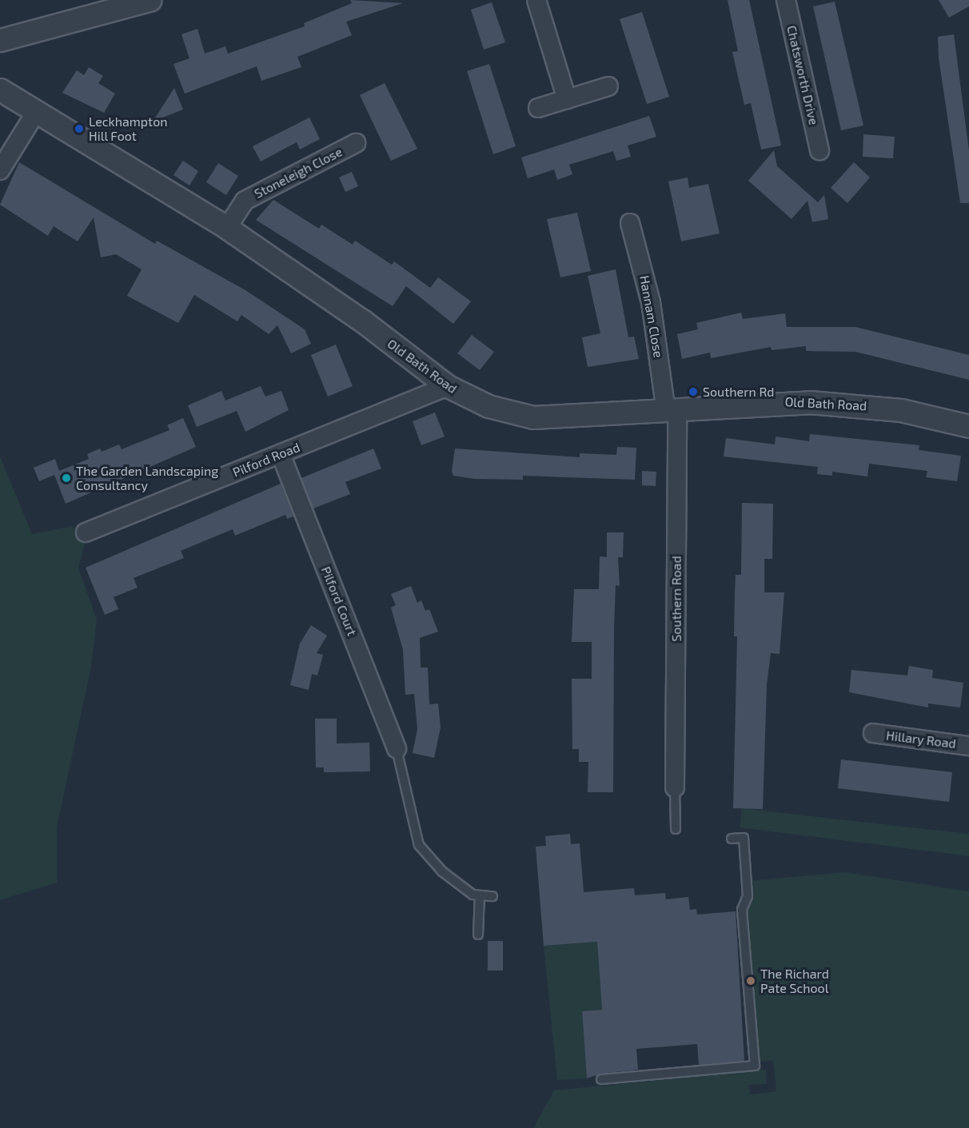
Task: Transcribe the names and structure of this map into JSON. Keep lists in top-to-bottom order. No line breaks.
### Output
{"streets":{"street":["Chatsworth Drive","Stoneleigh Close","Hannam Close","Old Bath Road","Pilford Road","Southern Road","Pilford Court","Hillary Road"]},"crossings":[["Stoneleigh Close","Old Bath Road"],["Hannam Close","Old Bath Road"],["Hannam Close","Southern Road"],["Old Bath Road","Pilford Road"],["Old Bath Road","Southern Road"],["Pilford Road","Pilford Court"]],"places":["Leckhampton Hill Foot","Southern Rd","The Garden Landscaping Consultancy","The Richard Pate School"]}
